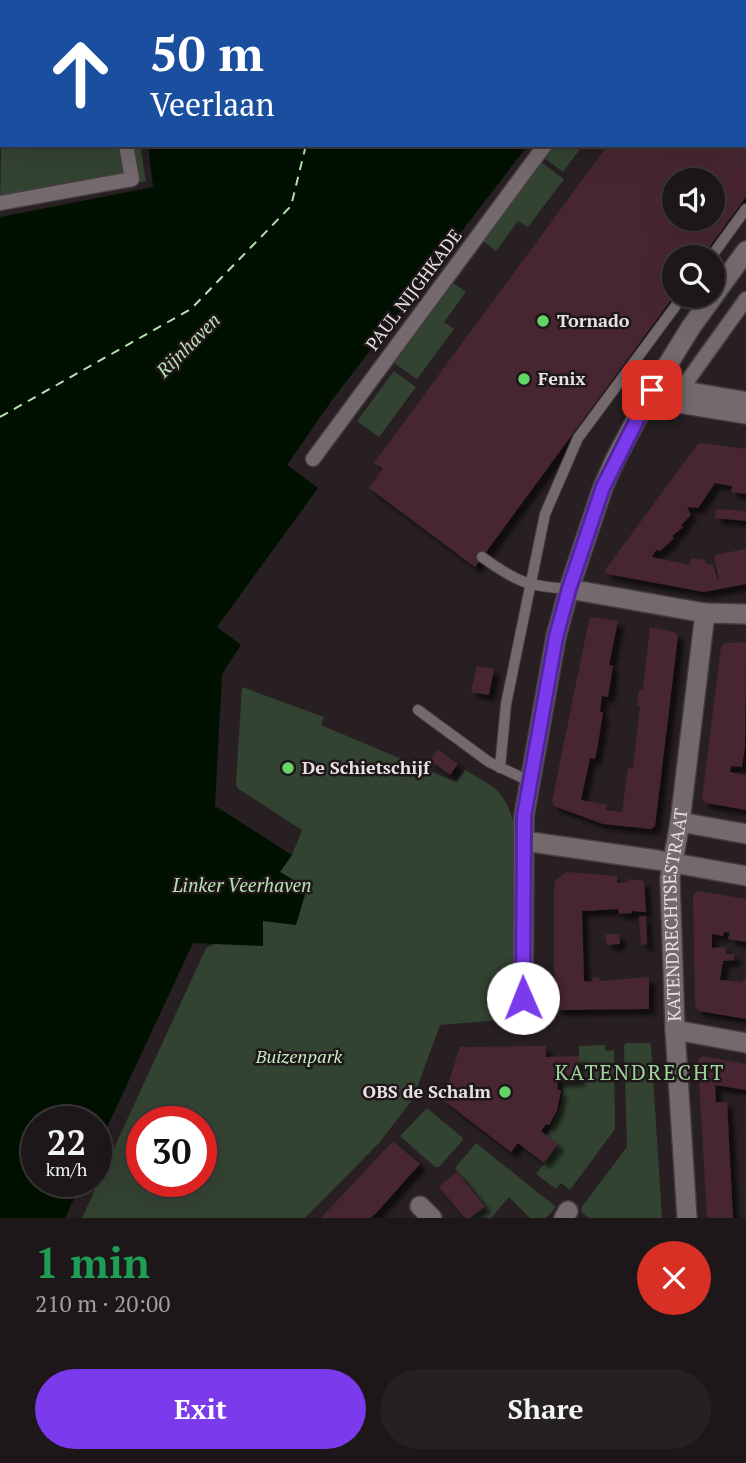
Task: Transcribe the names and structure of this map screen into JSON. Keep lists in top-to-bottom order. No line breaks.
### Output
{"streets":{"street":["PAUL NIJGHKADE","KATENDRECHTSESTRAAT"]},"districts":["KATENDRECHT"],"water":["Rijnhaven","Linker Veerhaven"],"parks":["Buizenpark"],"places":["Tornado","Fenix","De Schietschijf","OBS de Schalm"],"page":{"turn":["50 m","Veerlaan"],"speed":"22 km/h","limit":"30","heading":["1 min","210 m · 20:00"],"buttons":["Exit","Share"]}}
